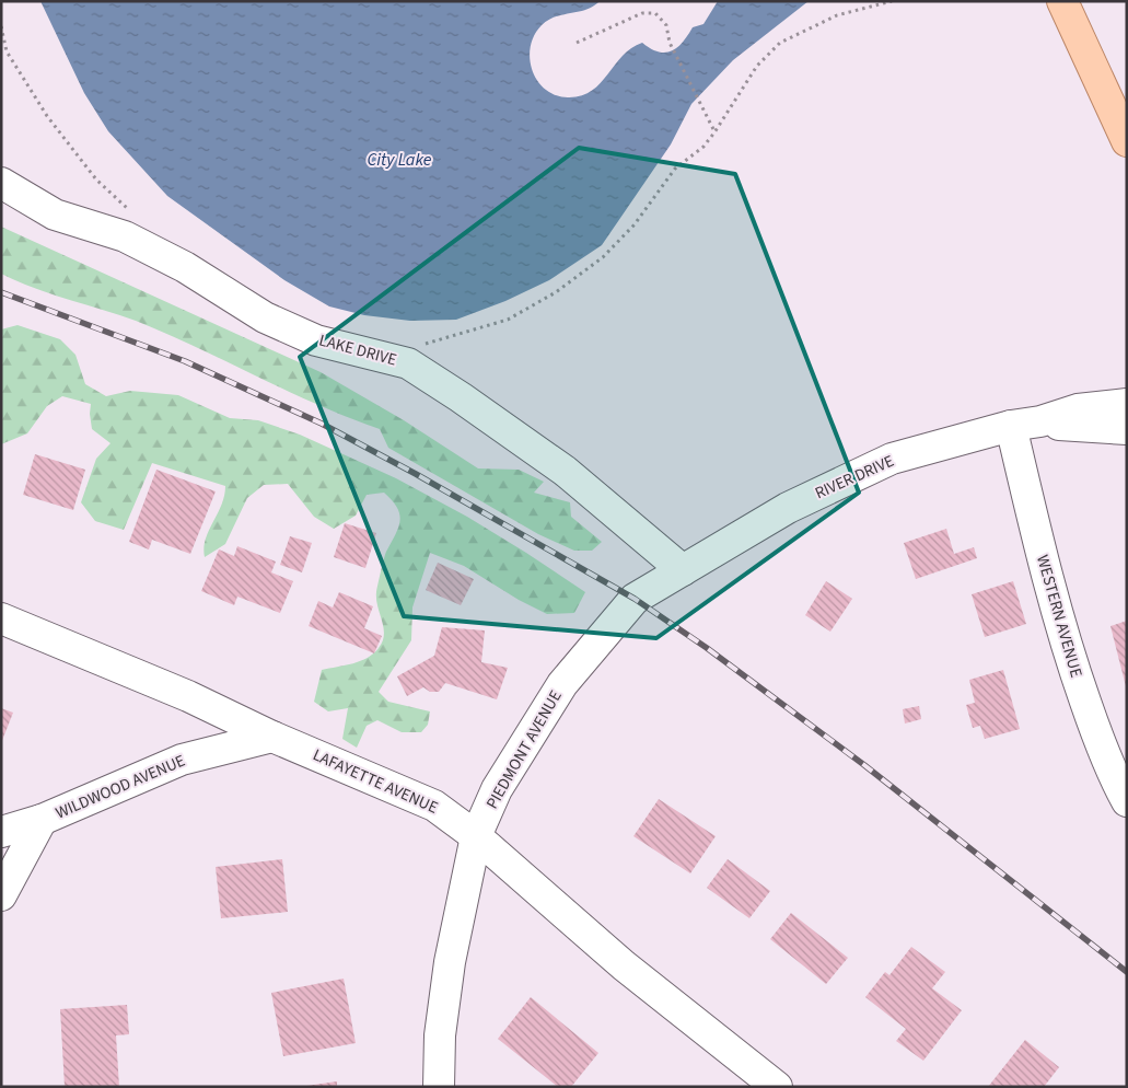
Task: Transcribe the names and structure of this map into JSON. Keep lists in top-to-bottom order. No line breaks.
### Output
{"streets":{"street":["LAKE DRIVE","RIVER DRIVE","WESTERN AVENUE","PIEDMONT AVENUE","LAFAYETTE AVENUE","WILDWOOD AVENUE"]},"crossings":[["LAKE DRIVE","RIVER DRIVE"],["RIVER DRIVE","WESTERN AVENUE"],["RIVER DRIVE","PIEDMONT AVENUE"],["PIEDMONT AVENUE","LAFAYETTE AVENUE"],["LAFAYETTE AVENUE","WILDWOOD AVENUE"]],"water":["City Lake"]}
